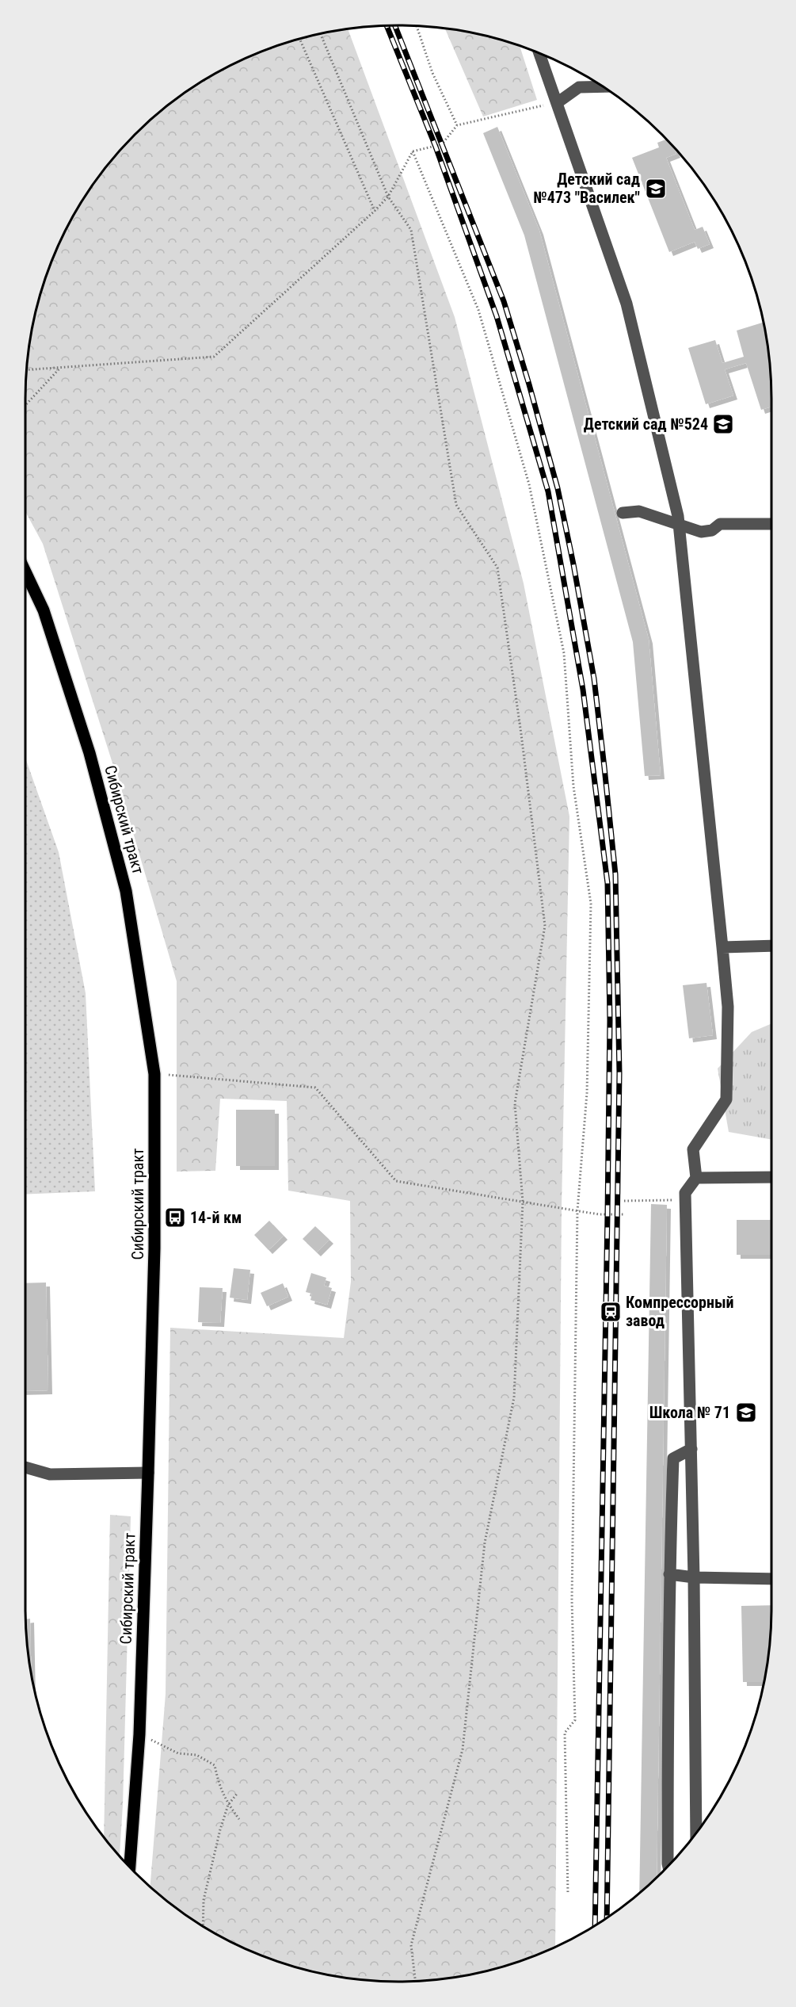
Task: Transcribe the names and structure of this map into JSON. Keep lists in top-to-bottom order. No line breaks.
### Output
{"streets":{"main road":["Сибирский тракт"]},"places":{"school or university":["Детский сад №473 \"Василек\"","Детский сад №524","Школа № 71"],"bus stop":["14-й км"],"station":["Компрессорный завод"]}}
